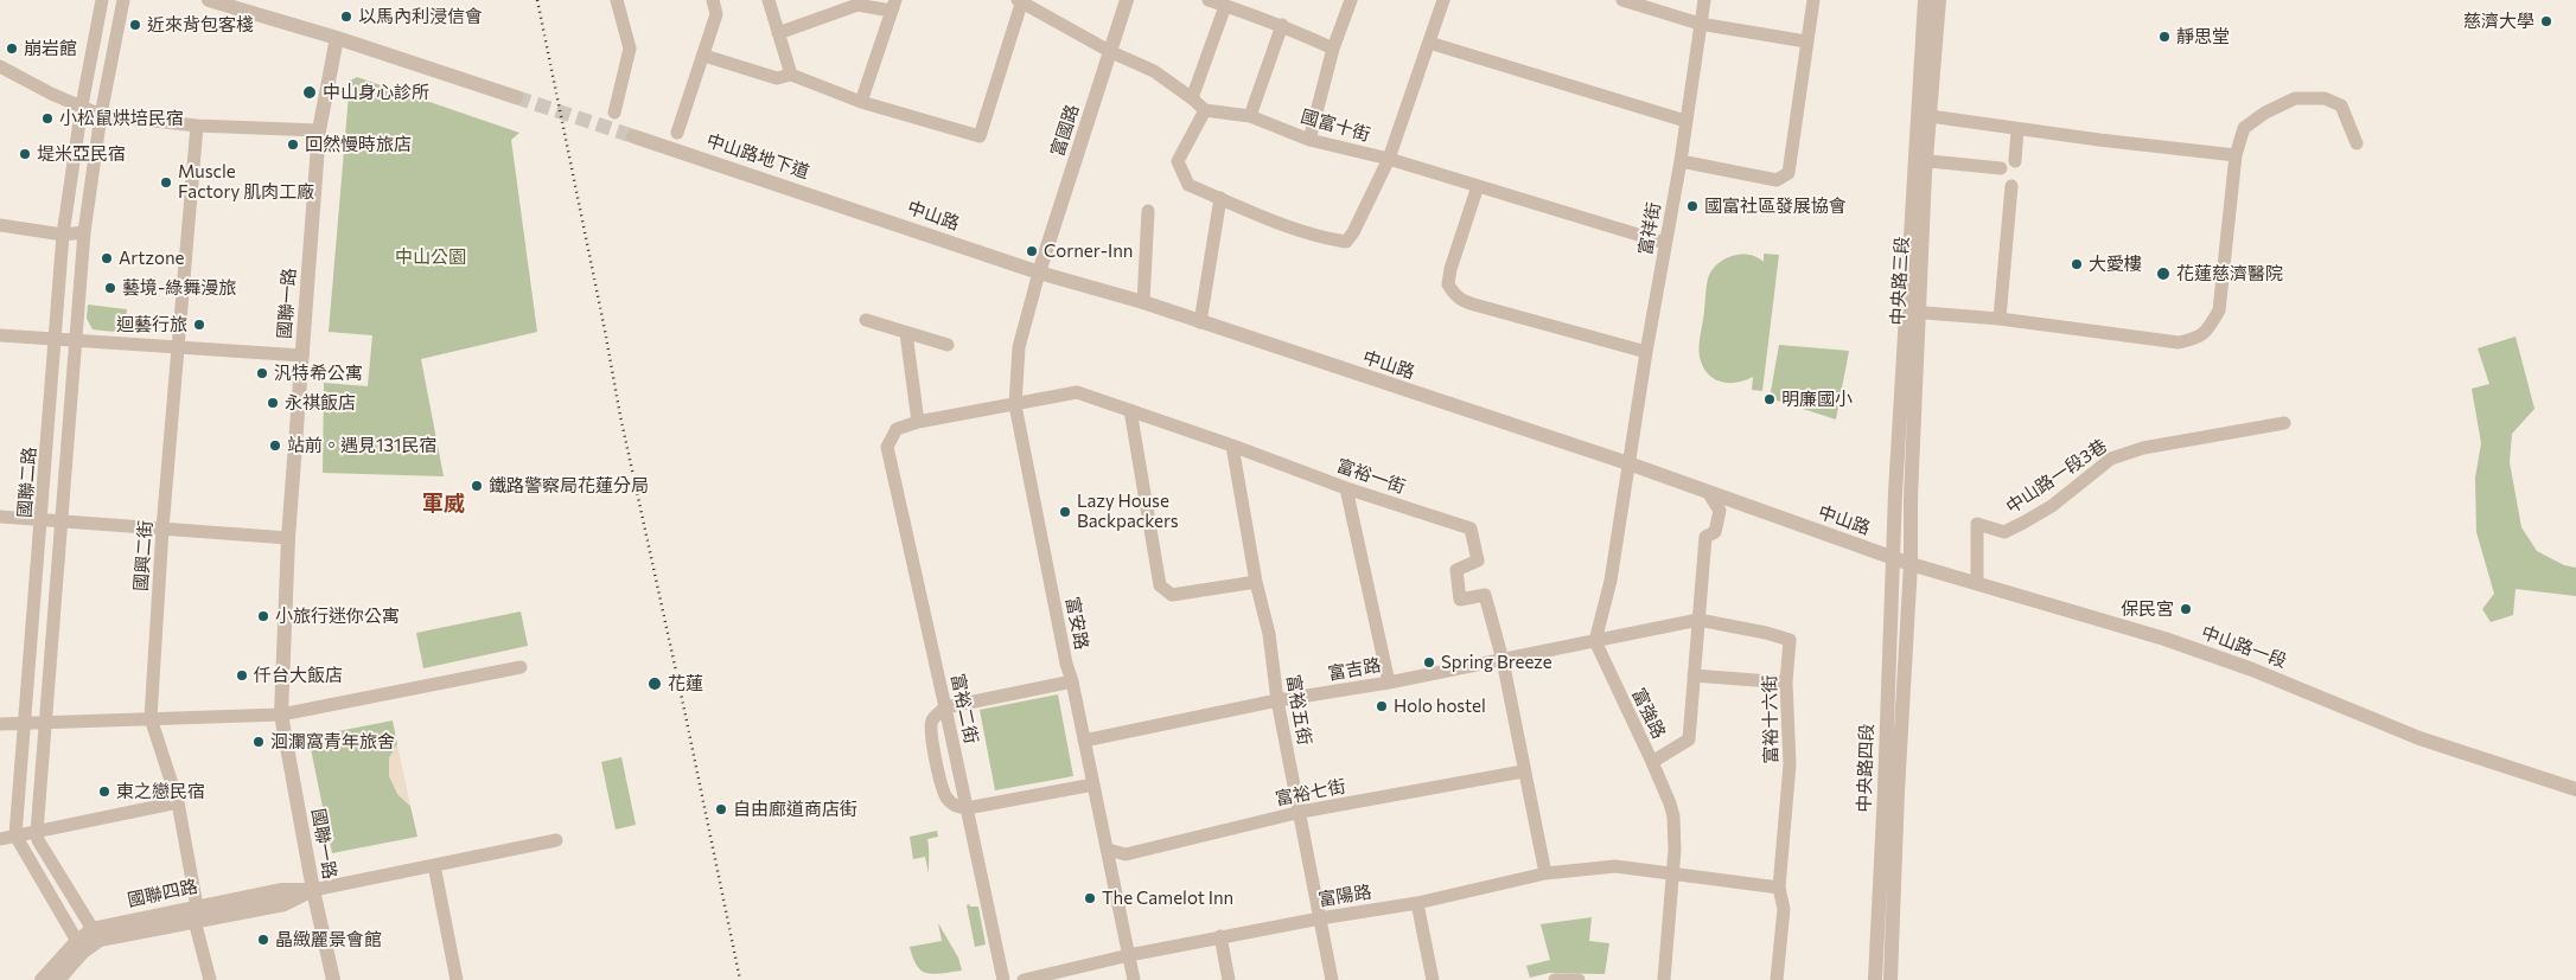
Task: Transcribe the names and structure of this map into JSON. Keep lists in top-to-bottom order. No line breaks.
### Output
{"streets":{"street":["國富十街","富國路","中山路地下道","中山路","富祥街","中央路三段","國聯一路","富裕一街","中山路一段3巷","國聯二路","國興二街","富安路","中山路一段","富吉路","富裕二街","富裕五街","富強路","富裕十六街","中央路四段","富裕七街","國聯四路","富陽路"]},"crossings":[["國富十街","富祥街"],["富國路","中山路"],["富國路","富安路"],["中山路地下道","中山路"],["中山路","富祥街"],["中山路","中央路三段"],["中山路","富安路"],["中山路","中山路一段"],["中山路","中央路四段"],["中央路三段","中山路一段"],["中央路三段","中央路四段"],["國聯一路","國聯四路"],["富裕一街","富安路"],["富裕一街","富吉路"],["富裕一街","富裕二街"],["富裕一街","富裕五街"],["富裕一街","富裕七街"],["富裕一街","富陽路"],["中山路一段3巷","中山路一段"],["國興二街","國聯四路"],["富安路","富吉路"],["富安路","富裕七街"],["富安路","富陽路"],["中山路一段","中央路四段"],["富吉路","富裕五街"],["富吉路","富強路"],["富吉路","富裕十六街"],["富裕五街","富裕七街"],["富裕五街","富陽路"],["富強路","富裕十六街"],["富強路","富陽路"]],"districts":["軍威"],"parks":["中山公園"],"places":["以馬內利浸信會","慈濟大學","近來背包客棧","靜思堂","崩岩館","中山身心診所","小松鼠烘培民宿","回然慢時旅店","堤米亞民宿","Muscle Factory 肌肉工廠","國富社區發展協會","Corner-Inn","Artzone","大愛樓","花蓮慈濟醫院","藝境-綠舞漫旅","迴藝行旅","汎特希公寓","明廉國小","永祺飯店","站前。遇見131民宿","鐵路警察局花蓮分局","Lazy House Backpackers","保民宮","小旅行迷你公寓","Spring Breeze","仟台大飯店","花蓮","Holo hostel","洄瀾窩青年旅舍","東之戀民宿","自由廊道商店街","The Camelot Inn","晶緻麗景會館"]}
